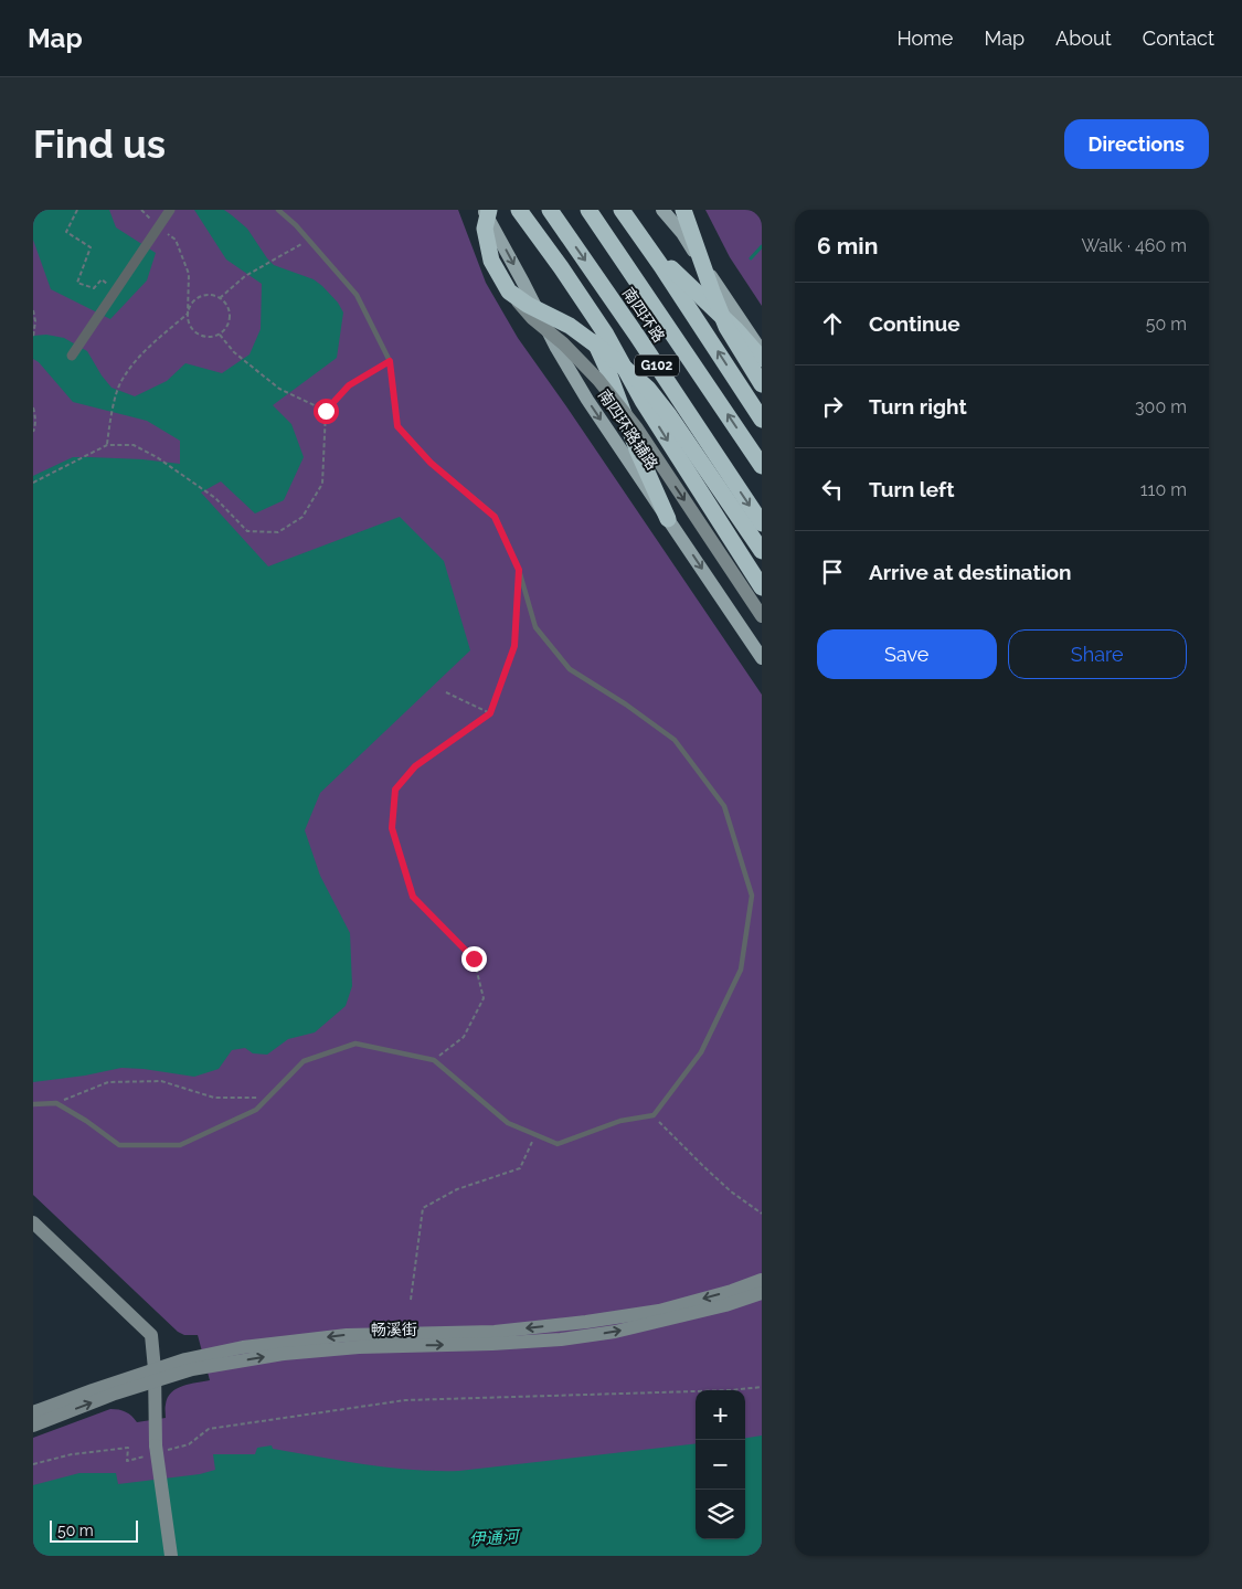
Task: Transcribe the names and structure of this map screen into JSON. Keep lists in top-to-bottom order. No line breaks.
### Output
{"streets":{"highway":["南四环路","G102"],"main road":["南四环路辅路","畅溪街"]},"water":["伊通河"],"scale_bar":"50 m","page":{"header":"Map","nav":["Home","Map","About","Contact"],"buttons":["Directions",["Save","Share"]],"title":"Find us","heading":["6 min","Walk · 460 m"],"list":[["Continue","50 m"],["Turn right","300 m"],["Turn left","110 m"],"Arrive at destination"],"map_buttons":["+","−"],"scale":"50 m"}}
